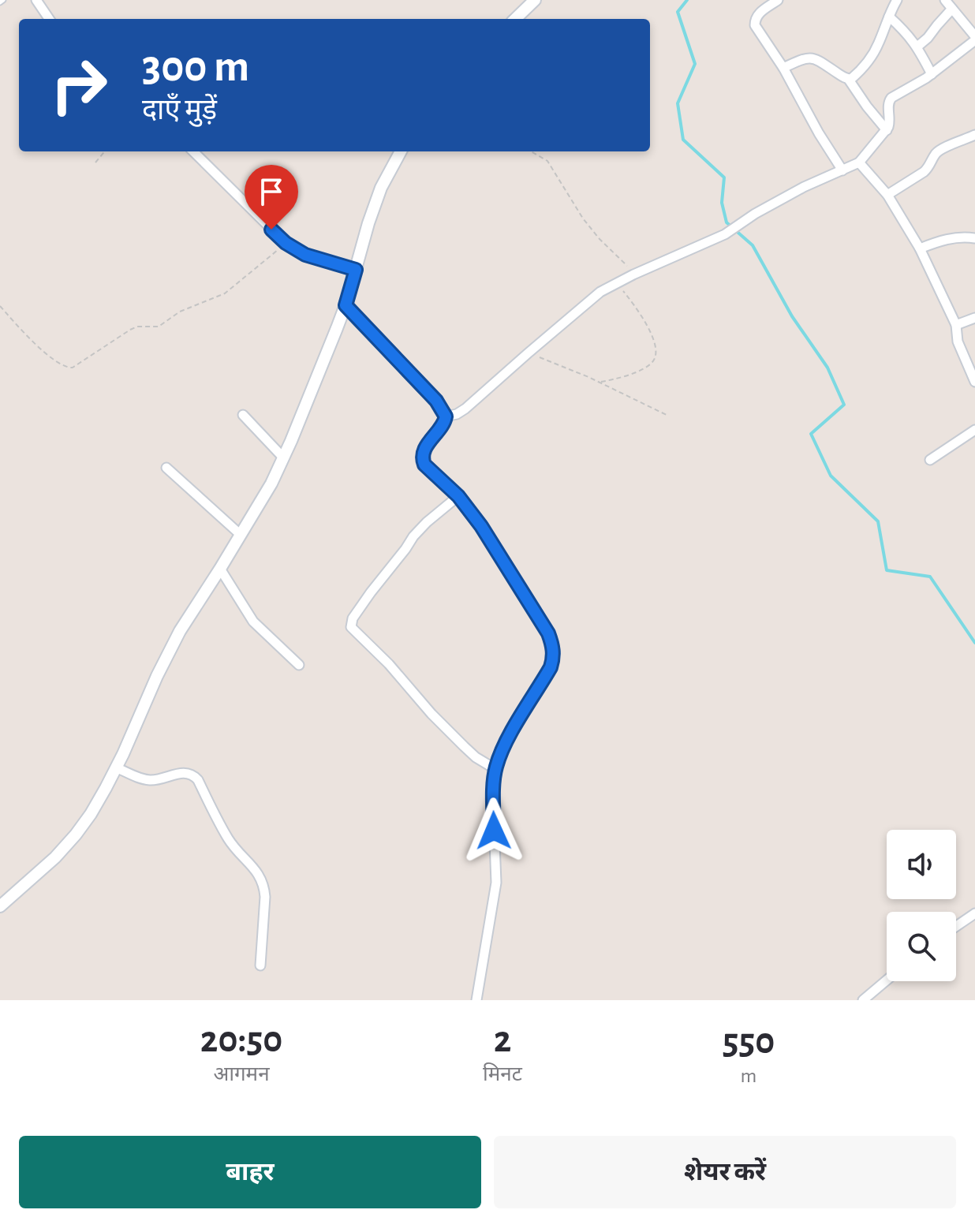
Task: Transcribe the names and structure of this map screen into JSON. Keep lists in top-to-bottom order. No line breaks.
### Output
{"page":{"turn":["300 m","दाएँ मुड़ें"],"eta":["20:50","आगमन","2","मिनट","550","m"],"buttons":["बाहर","शेयर करें"]}}
